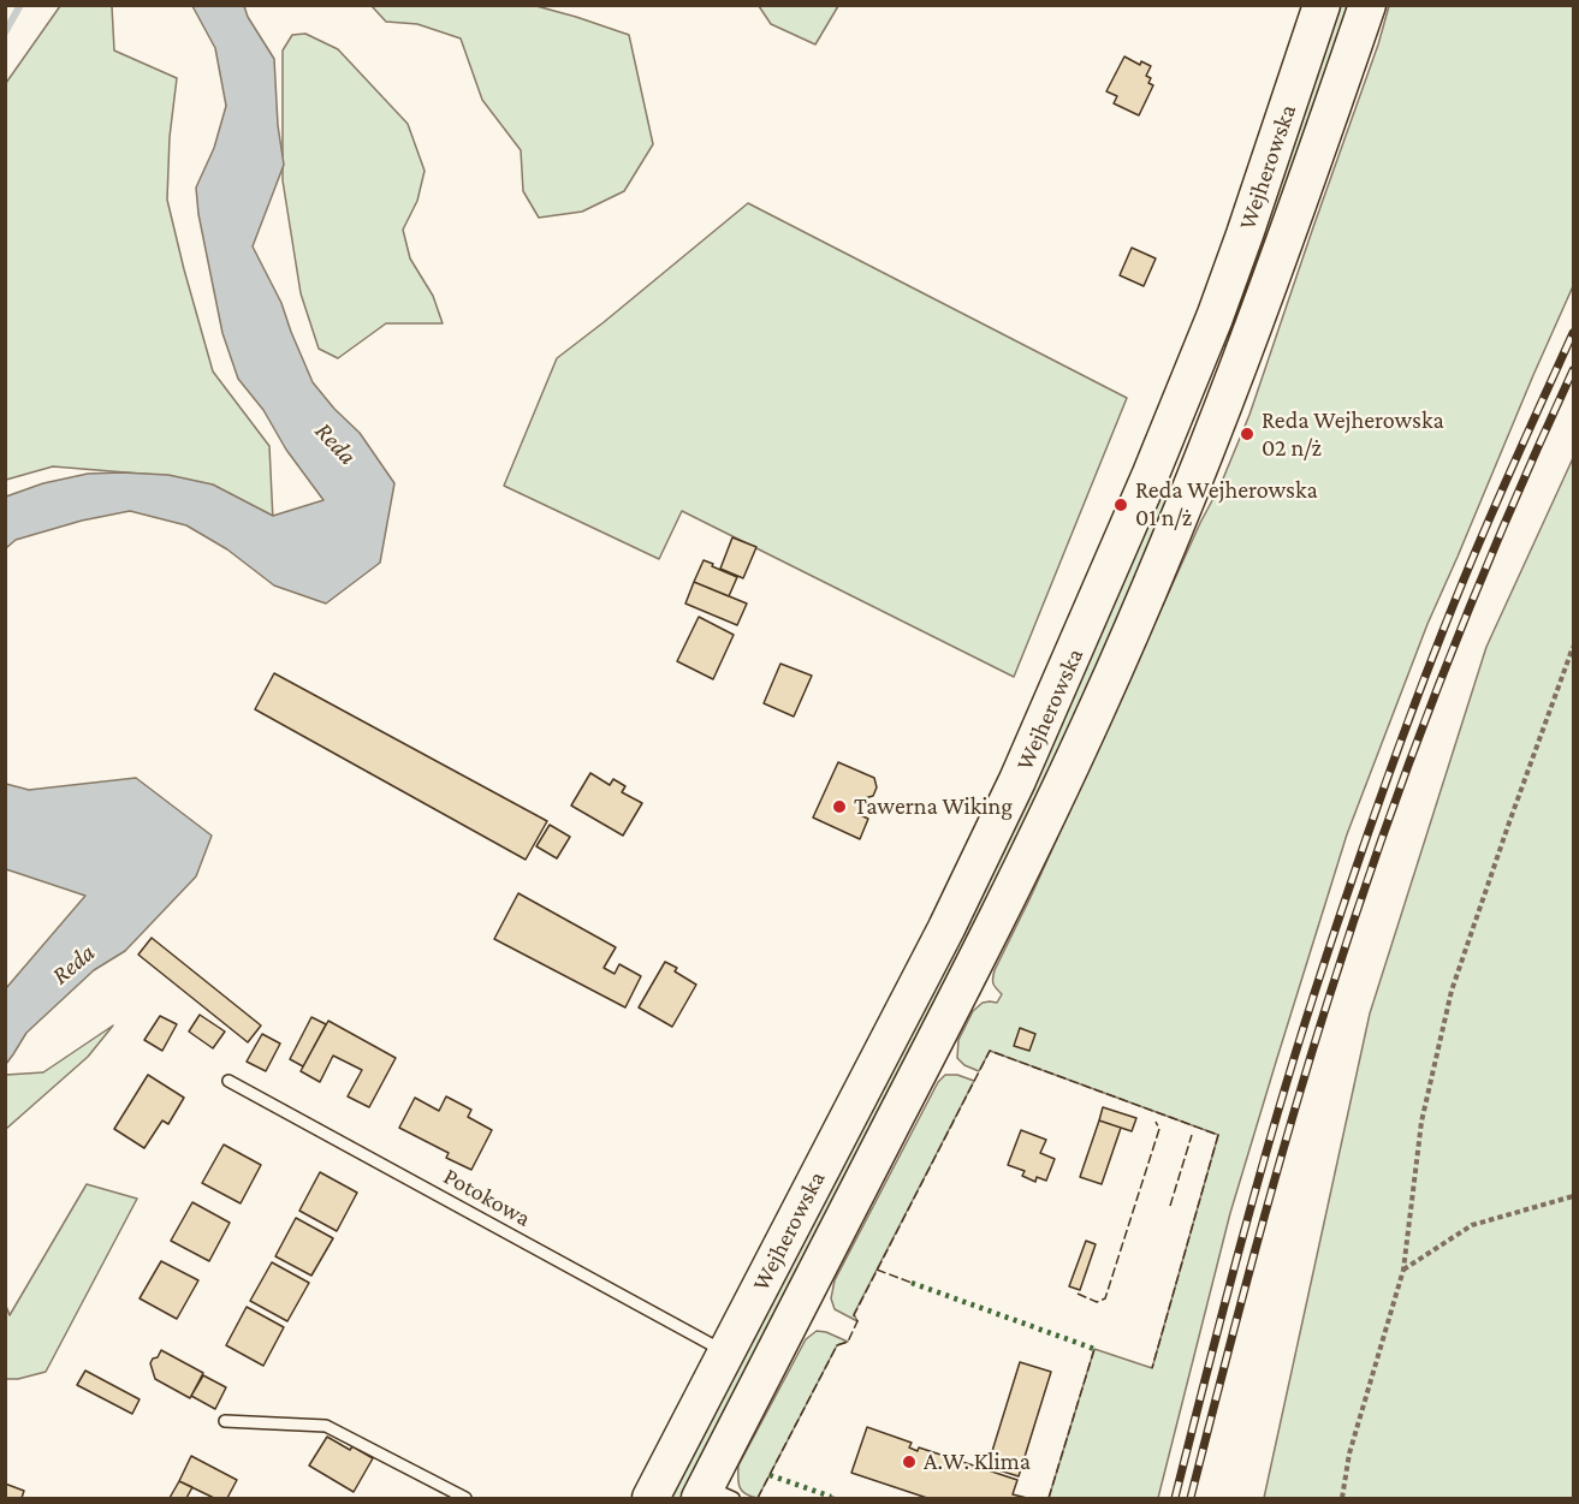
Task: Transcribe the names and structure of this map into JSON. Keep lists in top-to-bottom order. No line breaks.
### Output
{"streets":{"main road":["Wejherowska"],"lane":["Potokowa"]},"crossings":[["Wejherowska","Potokowa"]],"water":["Reda"],"places":["Reda Wejherowska 02 n/ż","Reda Wejherowska 01 n/ż","Tawerna Wiking","A.W. Klima"]}
